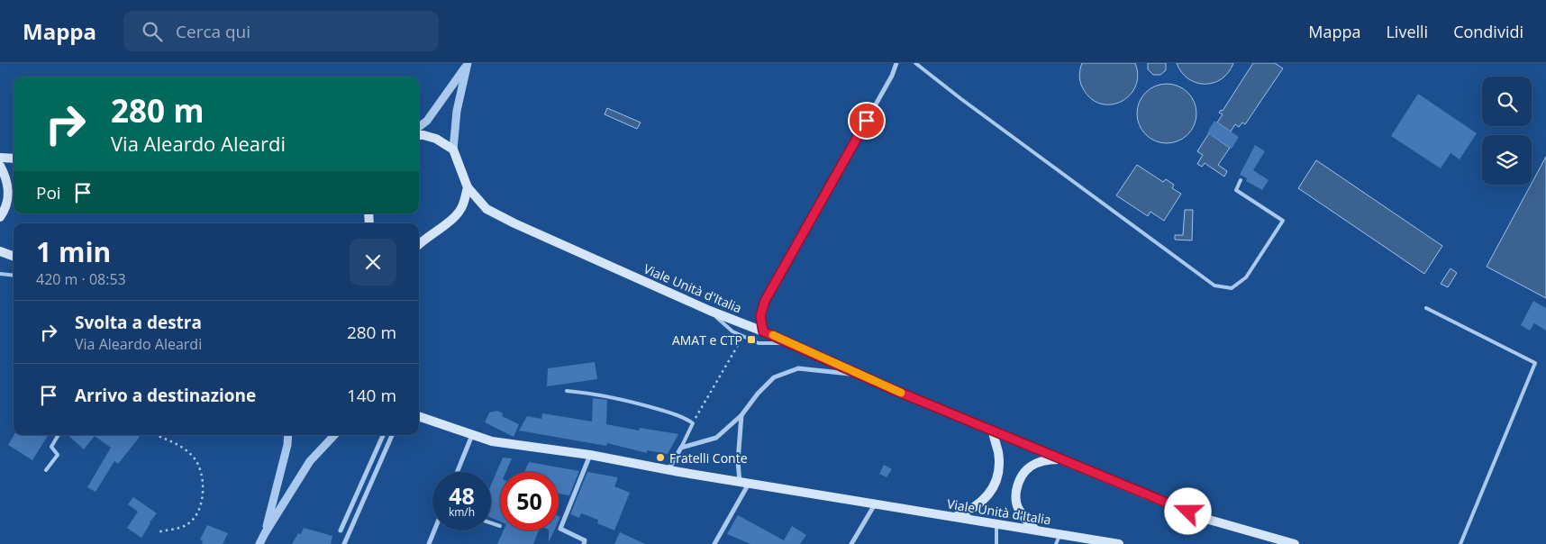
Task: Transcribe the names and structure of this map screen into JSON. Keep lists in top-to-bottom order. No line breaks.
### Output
{"streets":{"main road":["Viale Unità d'Italia"]},"places":{"transit":["AMAT e CTP"],"other":["Fratelli Conte"]},"page":{"header":"Mappa","search":"Cerca qui","nav":["Mappa","Livelli","Condividi"],"turn":["280 m","Via Aleardo Aleardi"],"then":"Poi","heading":["1 min","420 m · 08:53"],"list":[{"name":"Svolta a destra","note":"Via Aleardo Aleardi","value":"280 m"},{"name":"Arrivo a destinazione","value":"140 m"}],"speed":"48 km/h","limit":"50"}}
